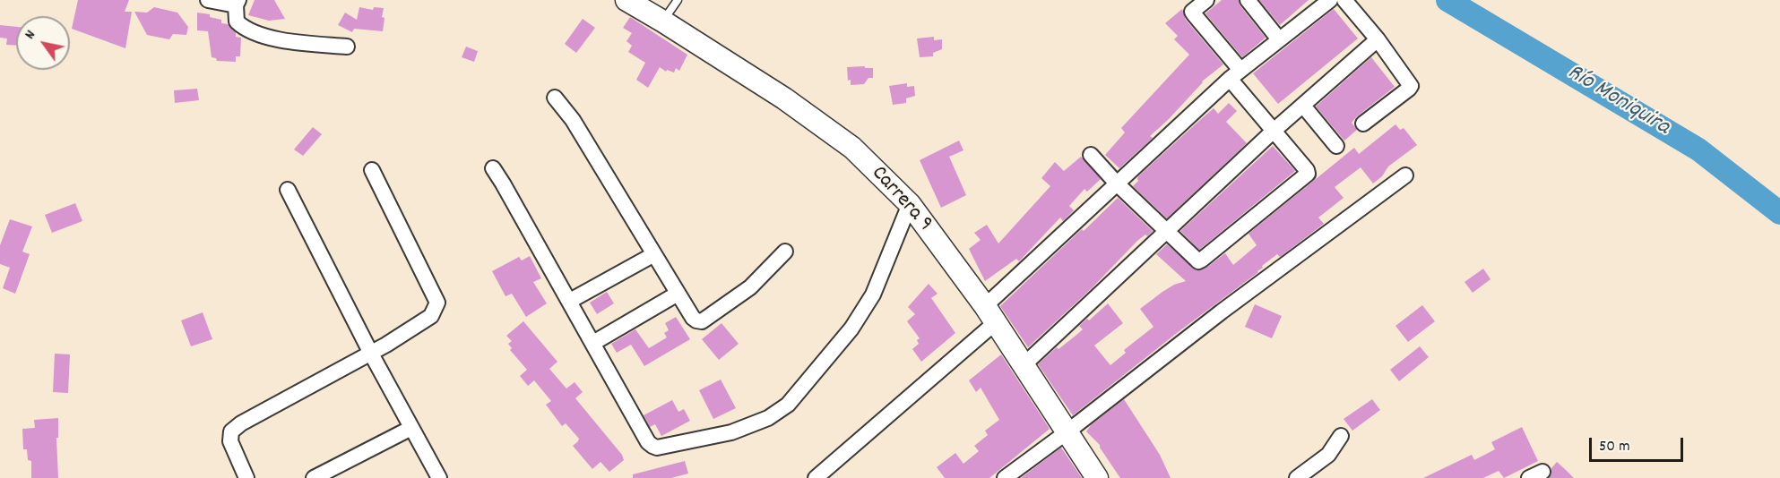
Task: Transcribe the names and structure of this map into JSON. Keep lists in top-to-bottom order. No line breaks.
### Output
{"streets":{"main road":["Carrera 9"]},"water":["Río Moniquira"],"scale_bar":"50 m","north":"top left"}
